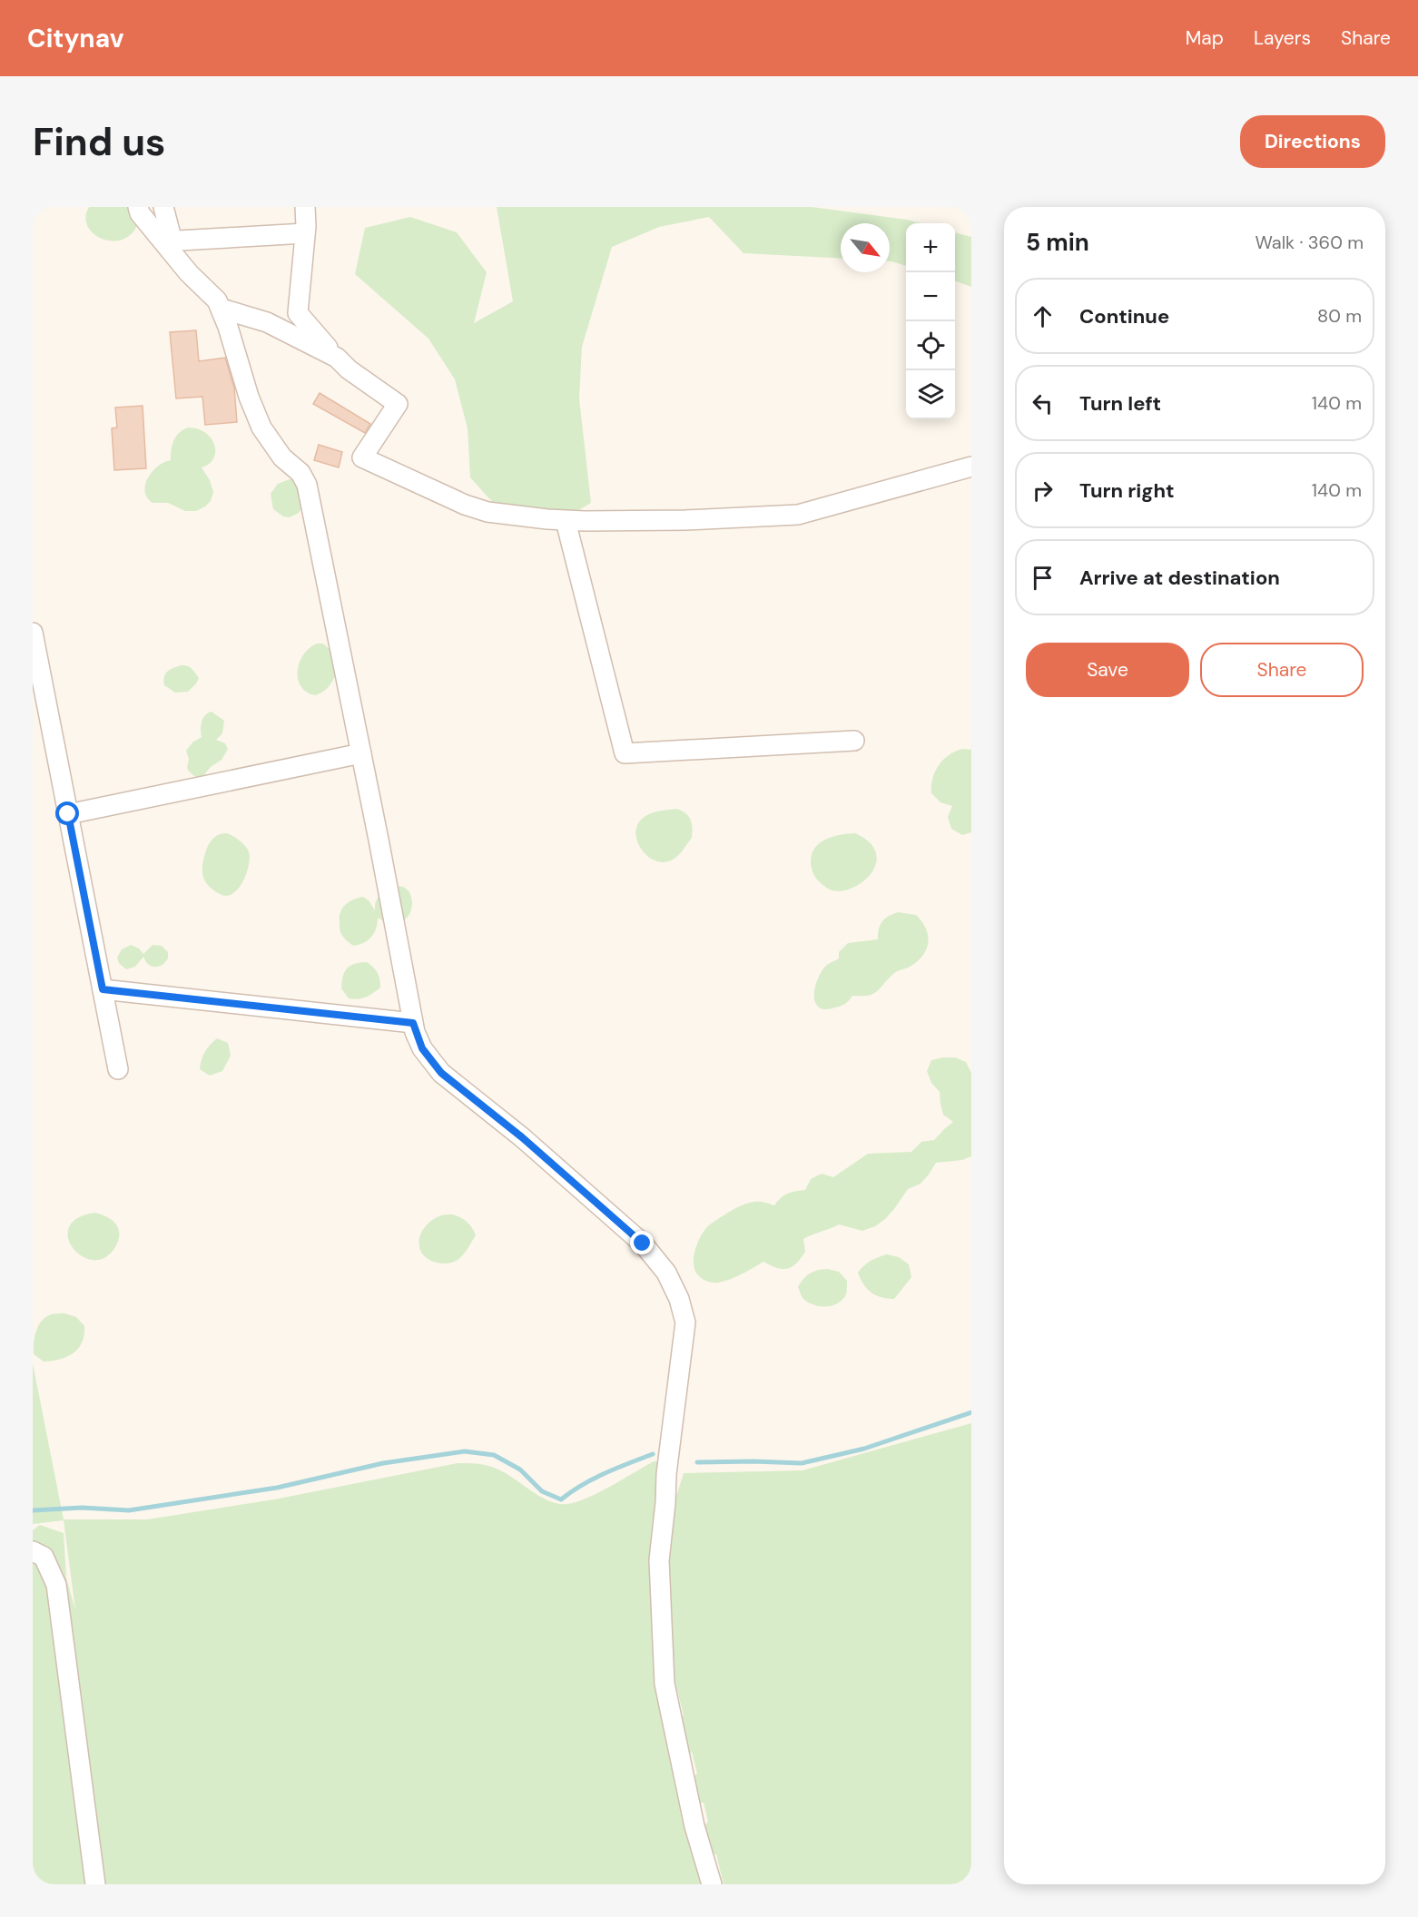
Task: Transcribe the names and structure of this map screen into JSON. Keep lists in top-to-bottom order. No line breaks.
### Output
{"north":"bottom right","page":{"header":"Citynav","nav":["Map","Layers","Share"],"buttons":["Directions",["Save","Share"]],"title":"Find us","heading":["5 min","Walk · 360 m"],"map_buttons":["+","−"],"list":[["Continue","80 m"],["Turn left","140 m"],["Turn right","140 m"],"Arrive at destination"]}}
